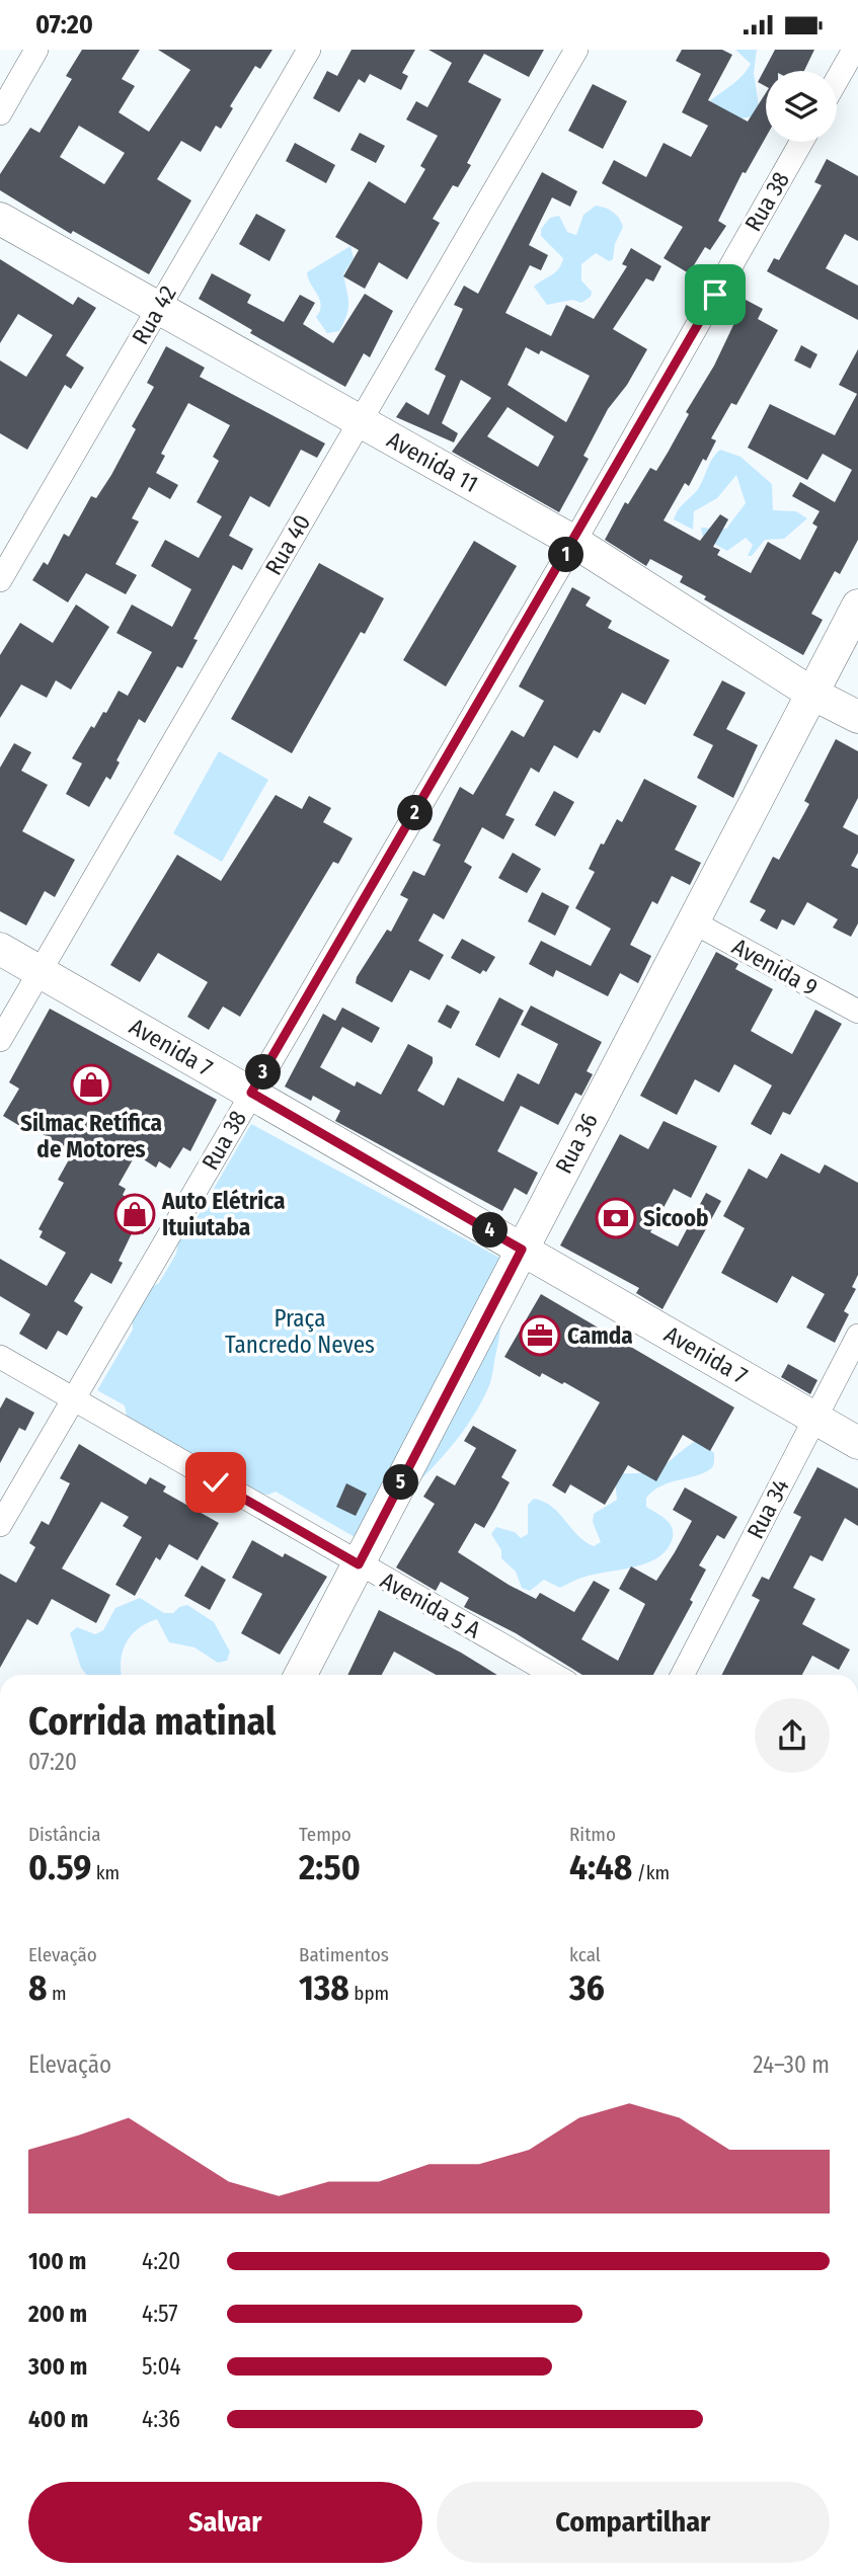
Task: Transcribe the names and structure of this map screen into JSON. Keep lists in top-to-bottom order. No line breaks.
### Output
{"streets":{"street":["Rua 38","Rua 42","Avenida 11","Rua 40","Avenida 9","Avenida 7","Rua 36","Rua 34","Avenida 5 A"]},"crossings":[["Rua 38","Avenida 11"],["Rua 38","Avenida 7"],["Rua 38","Avenida 5 A"],["Rua 42","Avenida 11"],["Avenida 11","Rua 40"],["Avenida 11","Rua 36"],["Rua 40","Avenida 7"],["Avenida 9","Rua 36"],["Avenida 7","Rua 36"],["Avenida 7","Rua 34"],["Rua 36","Avenida 5 A"]],"parks":["Praça Tancredo Neves"],"places":{"shop":["Silmac Retífica de Motores","Auto Elétrica Ituiutaba"],"bank":["Sicoob"],"office":["Camda"]},"page":{"status":"07:20","pins":["1","2","3","4","5"],"heading":["Corrida matinal","07:20"],"stats":[["Distância","0.59 km"],["Tempo","2:50"],["Ritmo","4:48 /km"],["Elevação","8 m"],["Batimentos","138 bpm"],["kcal","36"]],"chart":["Elevação","24–30 m"],"list":[{"name":"100 m","note":"4:20"},{"name":"200 m","note":"4:57"},{"name":"300 m","note":"5:04"},{"name":"400 m","note":"4:36"}],"buttons":["Salvar","Compartilhar"]}}
